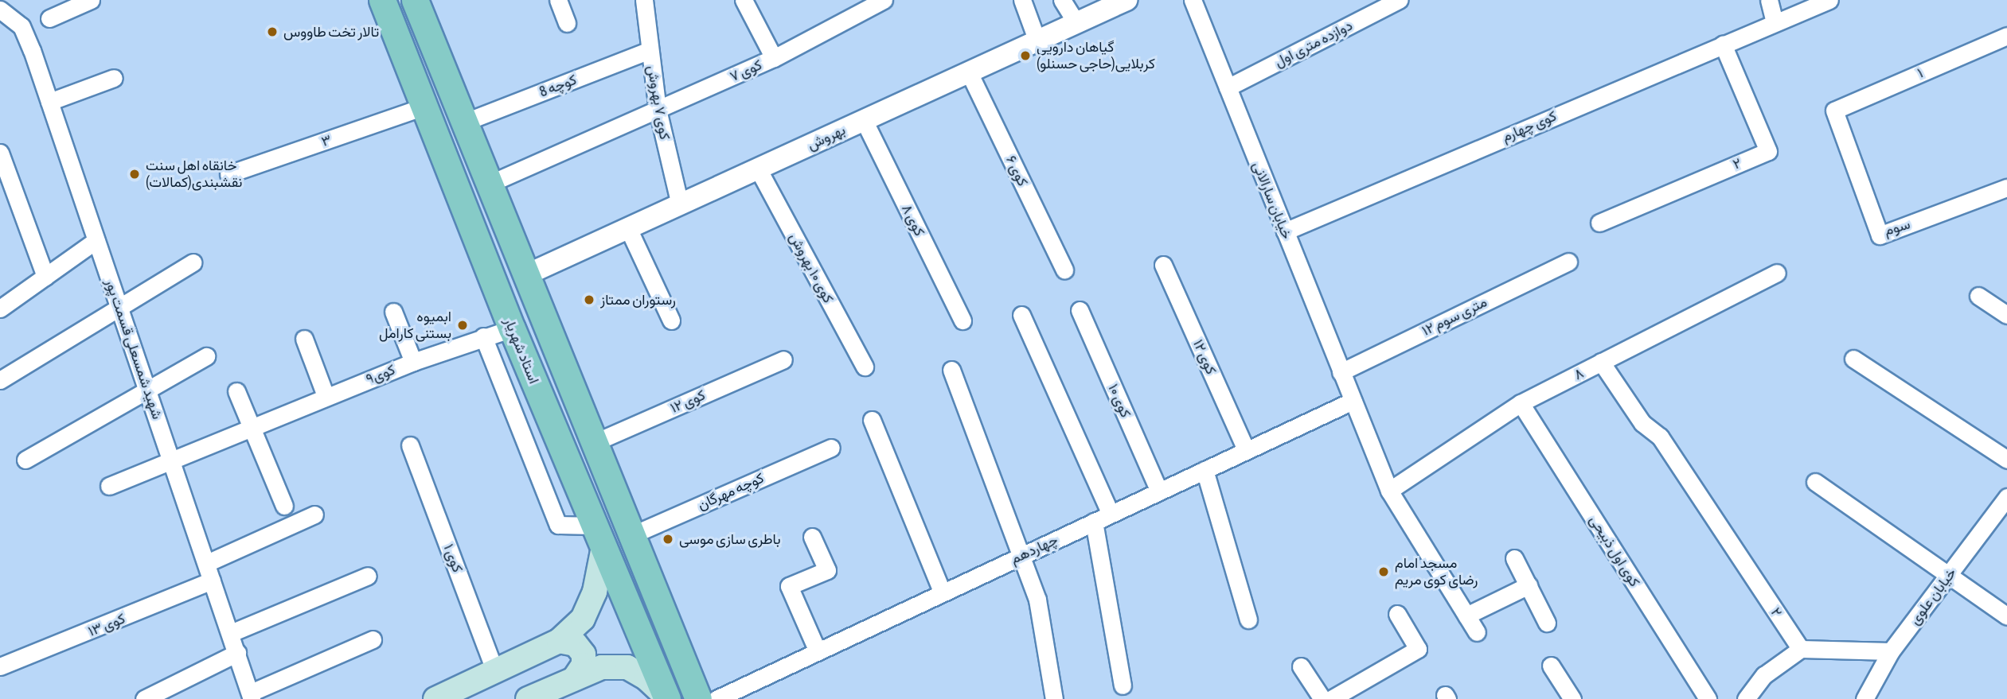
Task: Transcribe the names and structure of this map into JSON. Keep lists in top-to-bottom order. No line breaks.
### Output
{"streets":{"main road":["استاد شهریار"],"street":["دوازده متری اول","کوی ۷","۱","کوچه 8","کوی ۷ بهروش","کوی چهارم","بهروش","۳","۲","کوی ۶","خیابان سارالانی","کوی ۸","سوم","کوی ۱۰ بهروش","۱۲ متری سوم","شهید شمسعلی قسمت پور","کوی ۱۲","۸","کوی۹","کوی ۱۰","کوچه مهرگان","چهاردهم","کوی اول ذبیحی","کوی ۱","خیابان علوی","کوی ۱۳"]},"crossings":[["دوازده متری اول","خیابان سارالانی"],["کوی ۷","کوی ۷ بهروش"],["۱","سوم"],["کوچه 8","کوی ۷ بهروش"],["کوی ۷ بهروش","بهروش"],["کوی چهارم","۲"],["کوی چهارم","خیابان سارالانی"],["بهروش","کوی ۶"],["بهروش","کوی ۸"],["بهروش","کوی ۱۰ بهروش"],["۳","استاد شهریار"],["۲","۸"],["خیابان سارالانی","۱۲ متری سوم"],["خیابان سارالانی","۸"],["خیابان سارالانی","چهاردهم"],["شهید شمسعلی قسمت پور","کوی۹"],["شهید شمسعلی قسمت پور","کوی ۱۳"],["استاد شهریار","کوی۹"],["کوی ۱۲","چهاردهم"],["۸","کوی اول ذبیحی"],["کوی ۱۰","چهاردهم"]],"places":["تالار تخت طاووس","گیاهان دارویی کربلایی(حاجی حسنلو)","خانقاه اهل سنت نقشبندی(کمالات)","رستوران ممتاز","ابمیوه بستنی کارامل","باطری سازی موسی","مسجد امام رضای کوی مریم"]}
